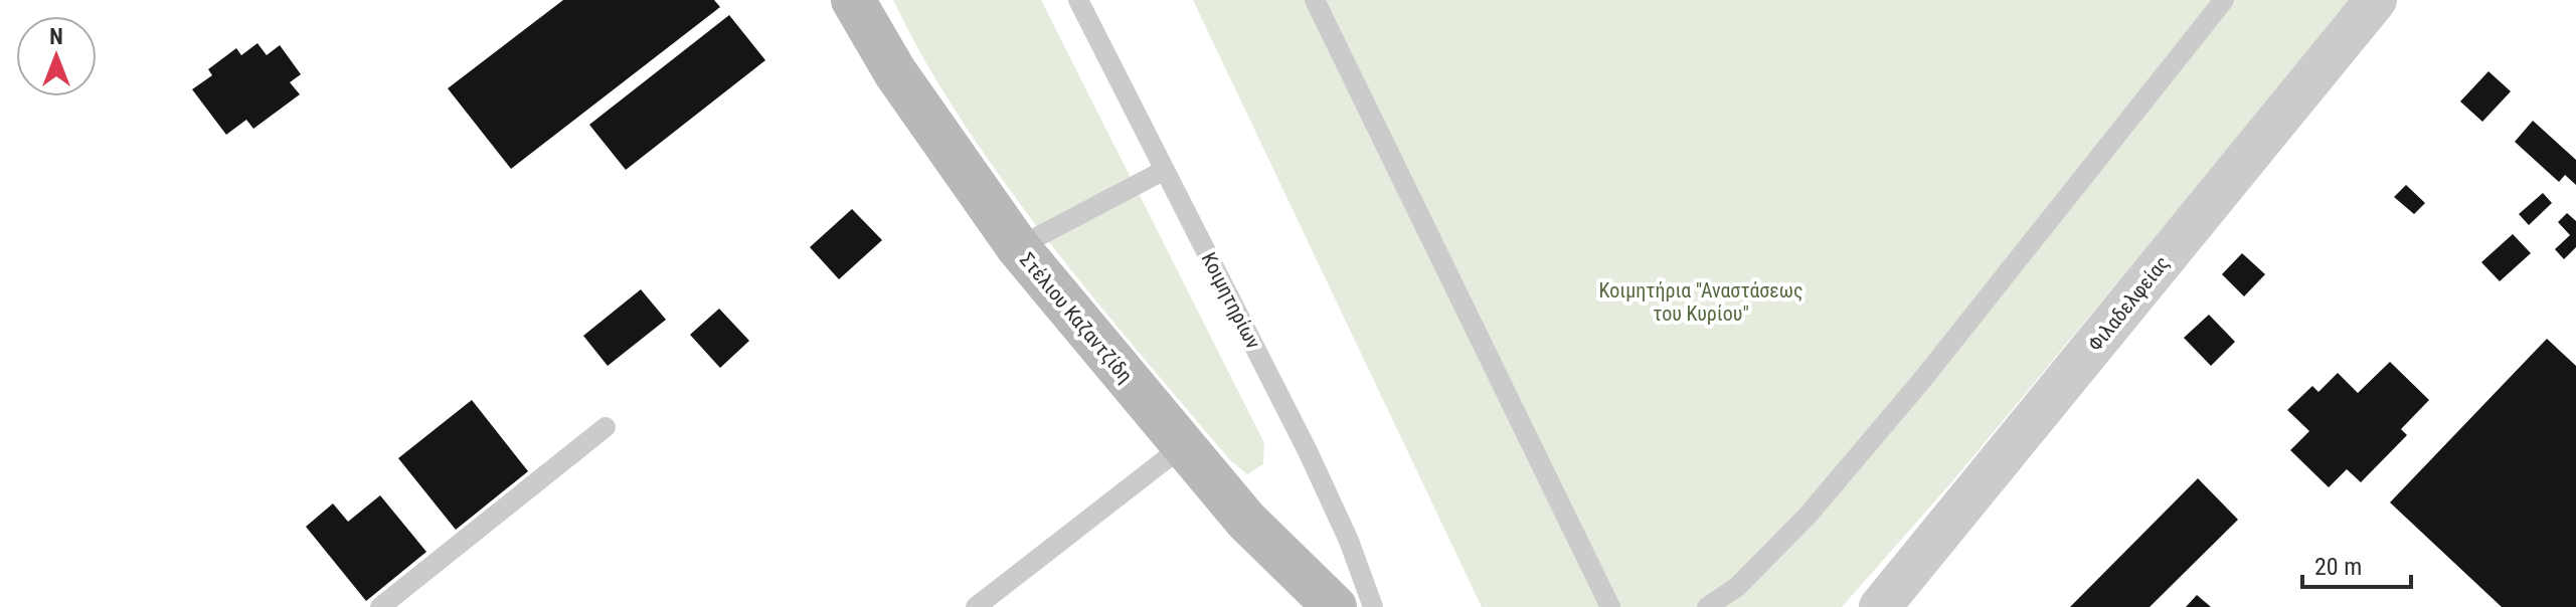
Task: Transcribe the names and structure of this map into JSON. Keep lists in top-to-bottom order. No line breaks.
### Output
{"streets":{"main road":["Στέλιου Καζαντζίδη"],"street":["Φιλαδελφείας"],"lane":["Κοιμητηρίων"]},"parks":["Κοιμητήρια \"Αναστάσεως του Κυρίου\""],"scale_bar":"20 m","north":"top"}
